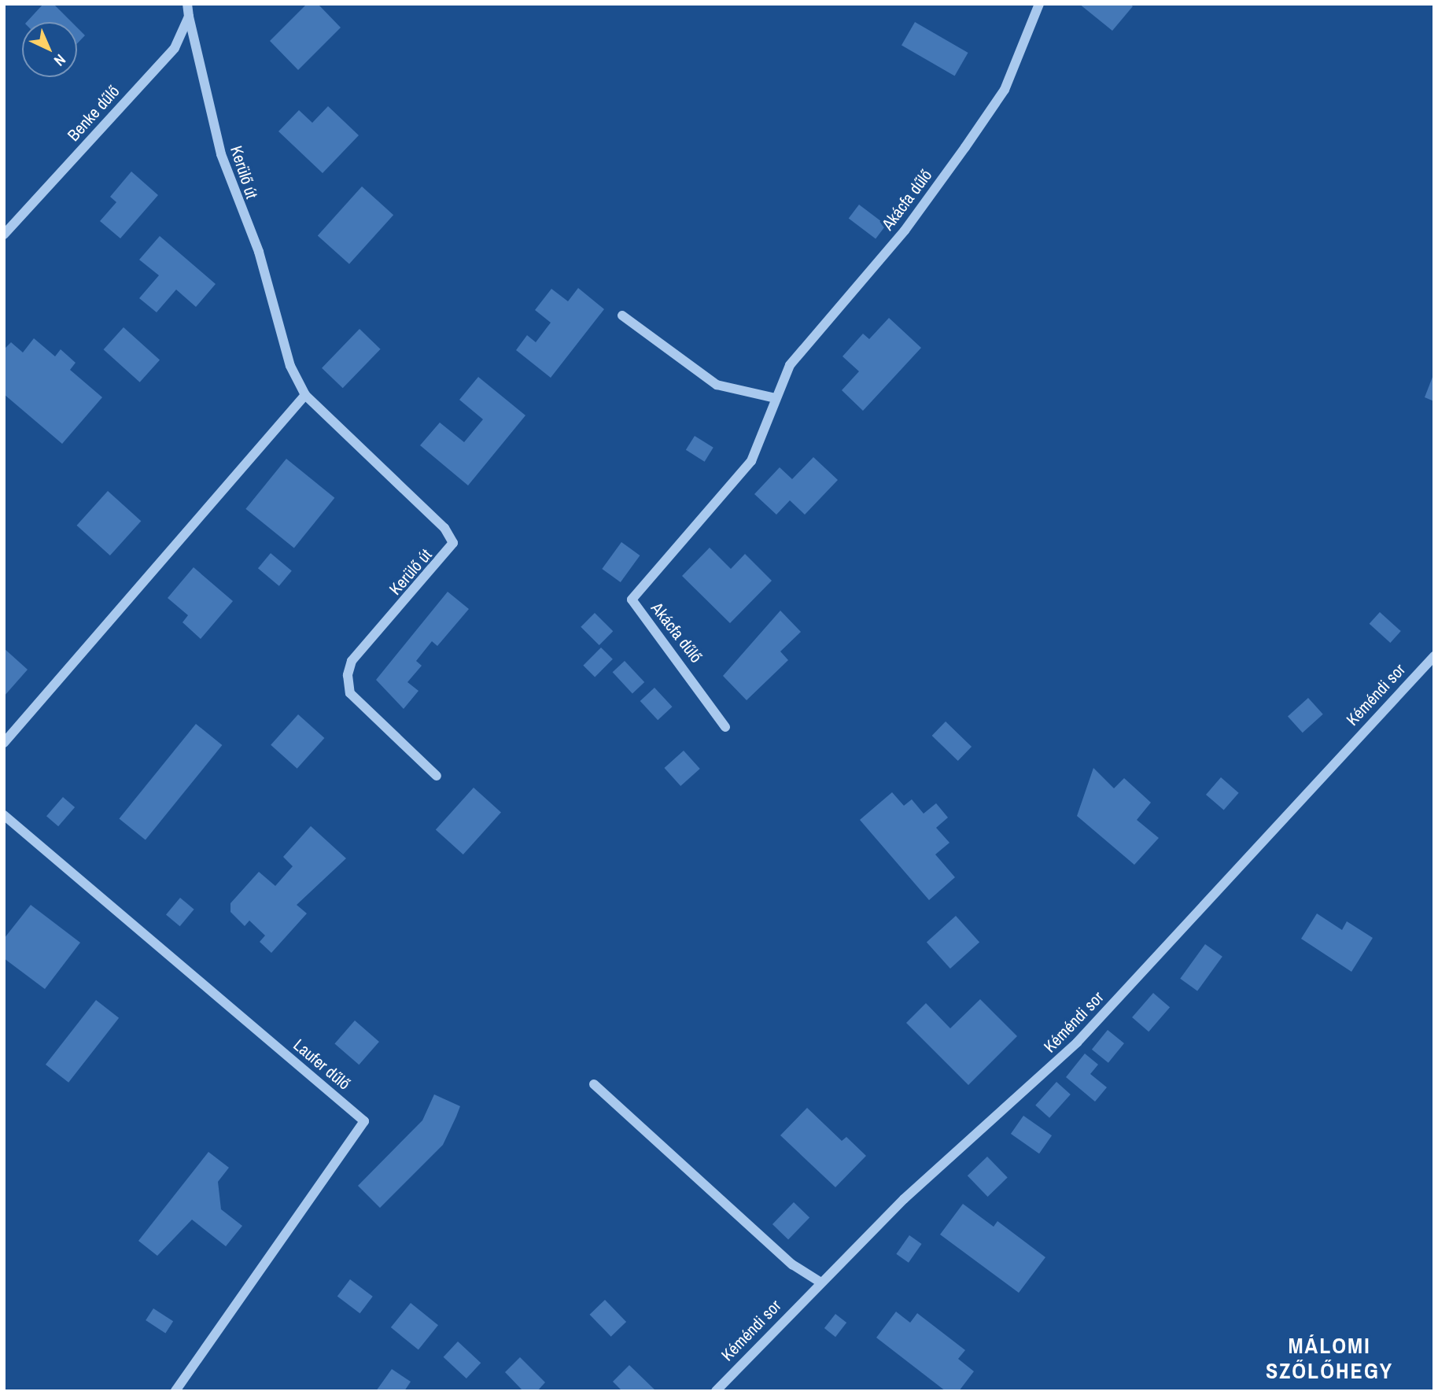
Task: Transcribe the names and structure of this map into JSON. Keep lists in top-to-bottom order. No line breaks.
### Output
{"streets":{"street":["Benke dűlő","Kerülő út","Akácfa dűlő","Kéméndi sor","Laufer dűlő"]},"crossings":[["Benke dűlő","Kerülő út"]],"districts":["MÁLOMI SZŐLŐHEGY"],"north":"bottom right"}
